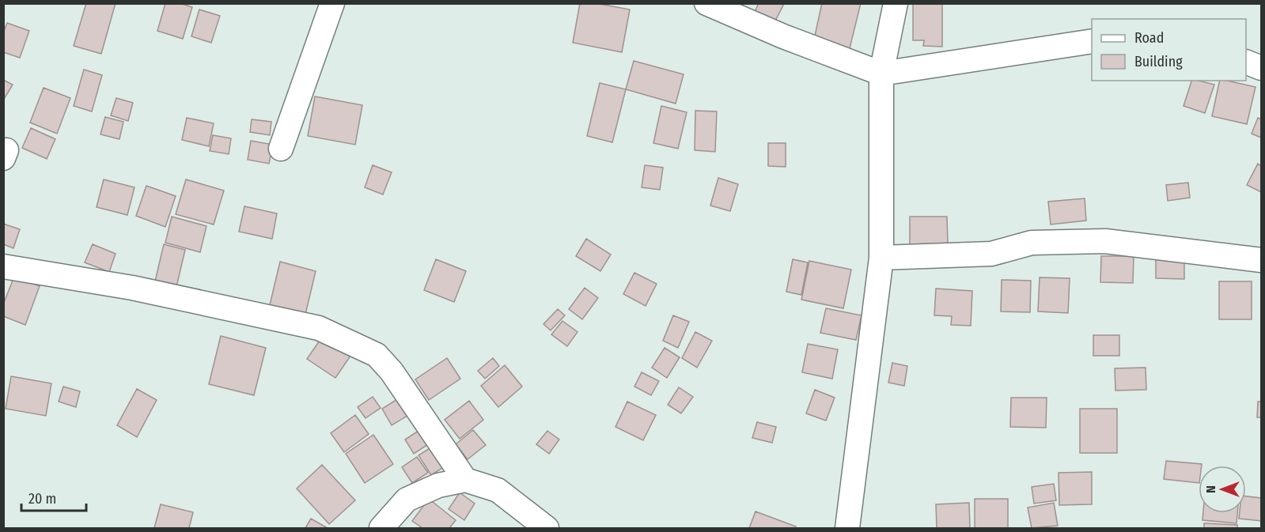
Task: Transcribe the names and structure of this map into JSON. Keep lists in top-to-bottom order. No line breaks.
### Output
{"legend":["Road","Building"],"scale_bar":"20 m","north":"left"}
